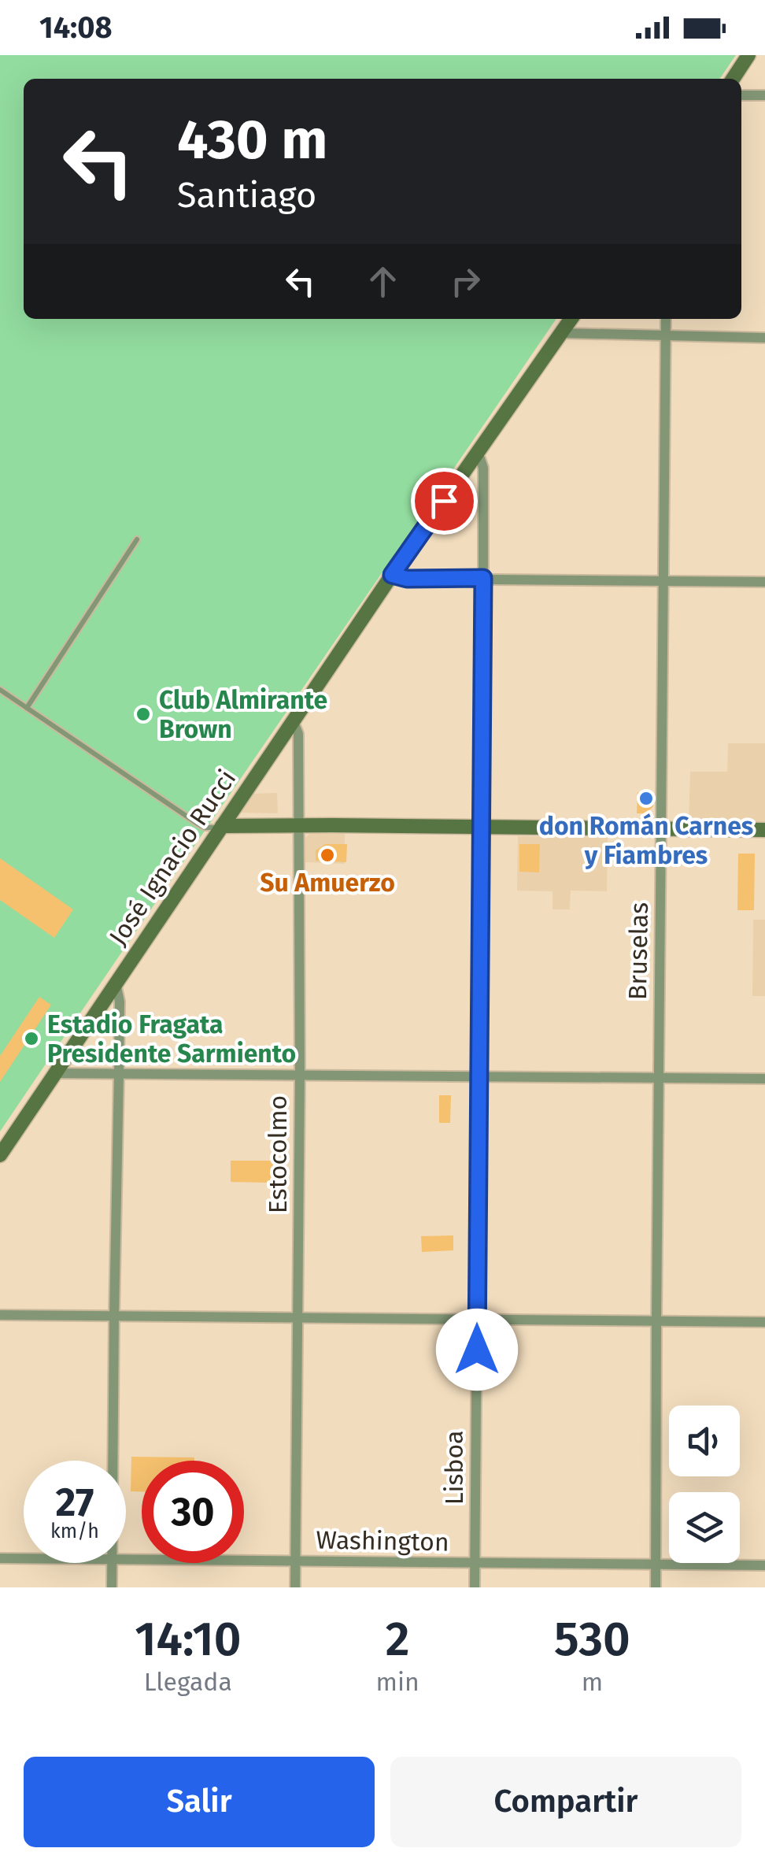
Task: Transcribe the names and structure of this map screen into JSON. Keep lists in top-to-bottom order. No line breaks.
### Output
{"streets":{"street":["José Ignacio Rucci","Bruselas","Estocolmo","Lisboa","Washington"]},"crossings":[["José Ignacio Rucci","Estocolmo"],["José Ignacio Rucci","Lisboa"],["Bruselas","Washington"],["Estocolmo","Washington"],["Lisboa","Washington"]],"places":["Club Almirante Brown","don Román Carnes y Fiambres","Su Amuerzo","Estadio Fragata Presidente Sarmiento"],"page":{"status":"14:08","turn":["430 m","Santiago"],"speed":"27 km/h","limit":"30","eta":["14:10","Llegada","2","min","530","m"],"buttons":["Salir","Compartir"]}}
